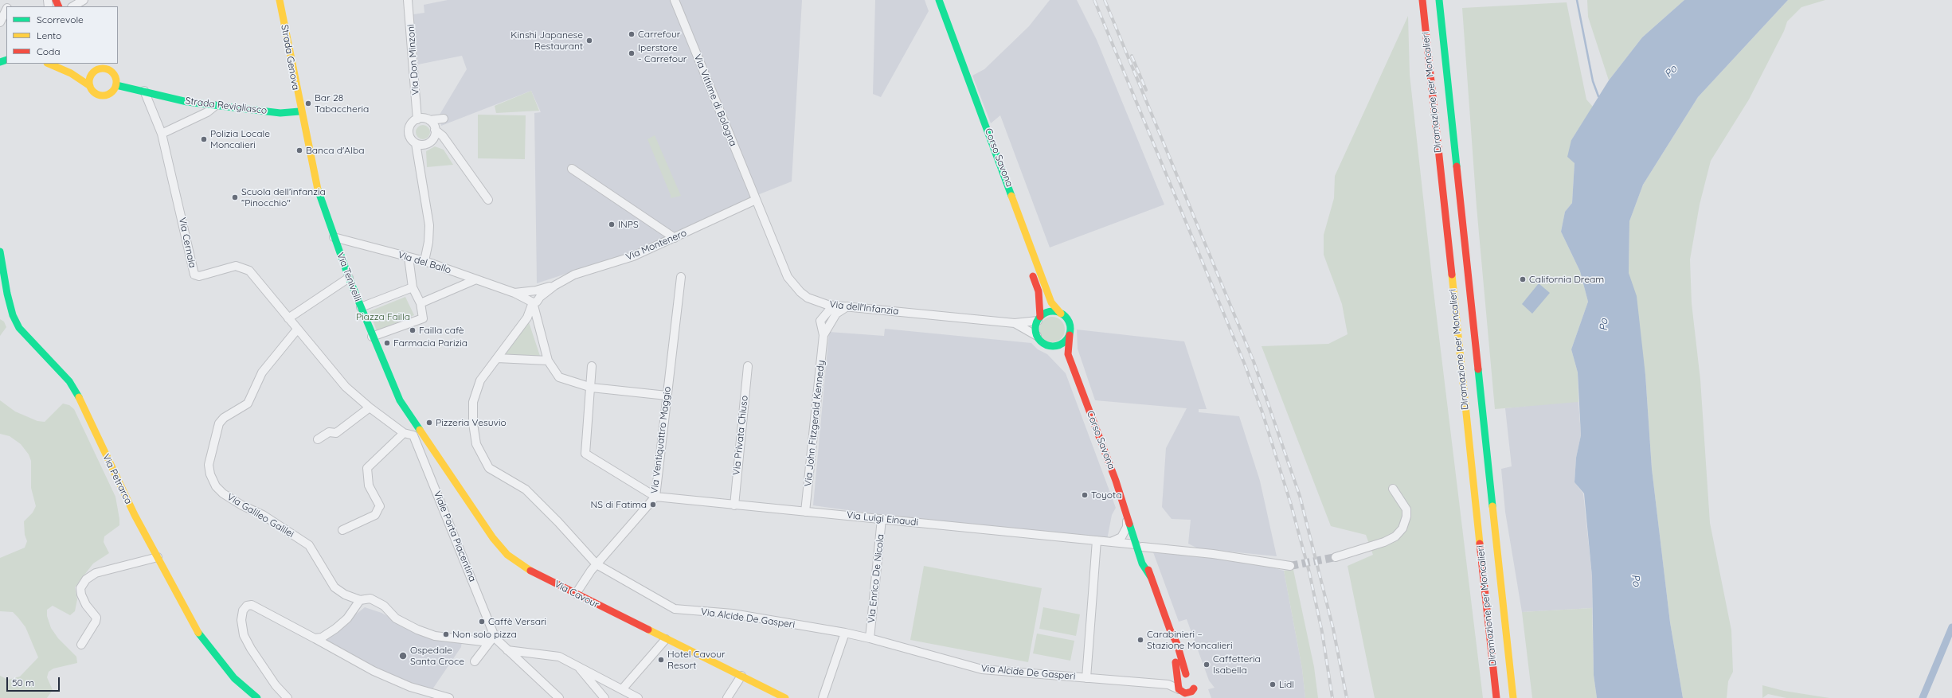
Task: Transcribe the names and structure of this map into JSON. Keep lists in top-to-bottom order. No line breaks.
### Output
{"streets":{"main road":["Strada Genova","Diramazione per Moncalieri","Strada Revigliasco","Corso Savona","Via Tenivelli","Via Petrarca","Via Cavour"],"street":["Via Don Minzoni","Via Vittime di Bologna","Via Cernaia","Via Montenero","Via del Ballo","Via dell'Infanzia","Via John Fitzgerald Kennedy","Via Privata Chiuso","Via Ventiquattro Maggio","Via Galileo Galilei","Via Luigi Einaudi","Viale Porta Piacentina","Via Enrico De Nicola","Via Alcide De Gasperi"]},"crossings":[["Strada Genova","Strada Revigliasco"],["Strada Genova","Via Tenivelli"],["Via Vittime di Bologna","Via Montenero"],["Via Vittime di Bologna","Via dell'Infanzia"],["Strada Revigliasco","Via Cernaia"],["Strada Revigliasco","Via Tenivelli"],["Corso Savona","Via dell'Infanzia"],["Corso Savona","Via Luigi Einaudi"],["Corso Savona","Via Alcide De Gasperi"],["Via Cernaia","Via Tenivelli"],["Via Cernaia","Via Galileo Galilei"],["Via Cernaia","Viale Porta Piacentina"],["Via Cernaia","Via Cavour"],["Via Montenero","Via del Ballo"],["Via Montenero","Via dell'Infanzia"],["Via Montenero","Via Alcide De Gasperi"],["Via del Ballo","Via Tenivelli"],["Via del Ballo","Via Alcide De Gasperi"],["Via Tenivelli","Viale Porta Piacentina"],["Via Tenivelli","Via Cavour"],["Via dell'Infanzia","Via John Fitzgerald Kennedy"],["Via John Fitzgerald Kennedy","Via Luigi Einaudi"],["Via Privata Chiuso","Via Luigi Einaudi"],["Via Ventiquattro Maggio","Via Luigi Einaudi"],["Via Ventiquattro Maggio","Via Cavour"],["Via Ventiquattro Maggio","Via Alcide De Gasperi"],["Via Galileo Galilei","Viale Porta Piacentina"],["Via Luigi Einaudi","Via Enrico De Nicola"],["Viale Porta Piacentina","Via Cavour"],["Via Enrico De Nicola","Via Alcide De Gasperi"]],"water":["Po"],"parks":["Piazza Failla"],"places":["Carrefour","Kinshi Japanese Restaurant","Iperstore - Carrefour","Bar 28 Tabaccheria","Polizia Locale Moncalieri","Banca d'Alba","Scuola dell’infanzia ”Pinocchio\"","INPS","California Dream","Failla cafè","Farmacia Parizia","Pizzeria Vesuvio","Toyota","NS di Fatima","Caffè Versari","Non solo pizza","Carabinieri – Stazione Moncalieri","Ospedale Santa Croce","Hotel Cavour Resort","Caffetteria Isabella","Lidl"],"legend":["Scorrevole","Lento","Coda"],"scale_bar":"50 m"}
